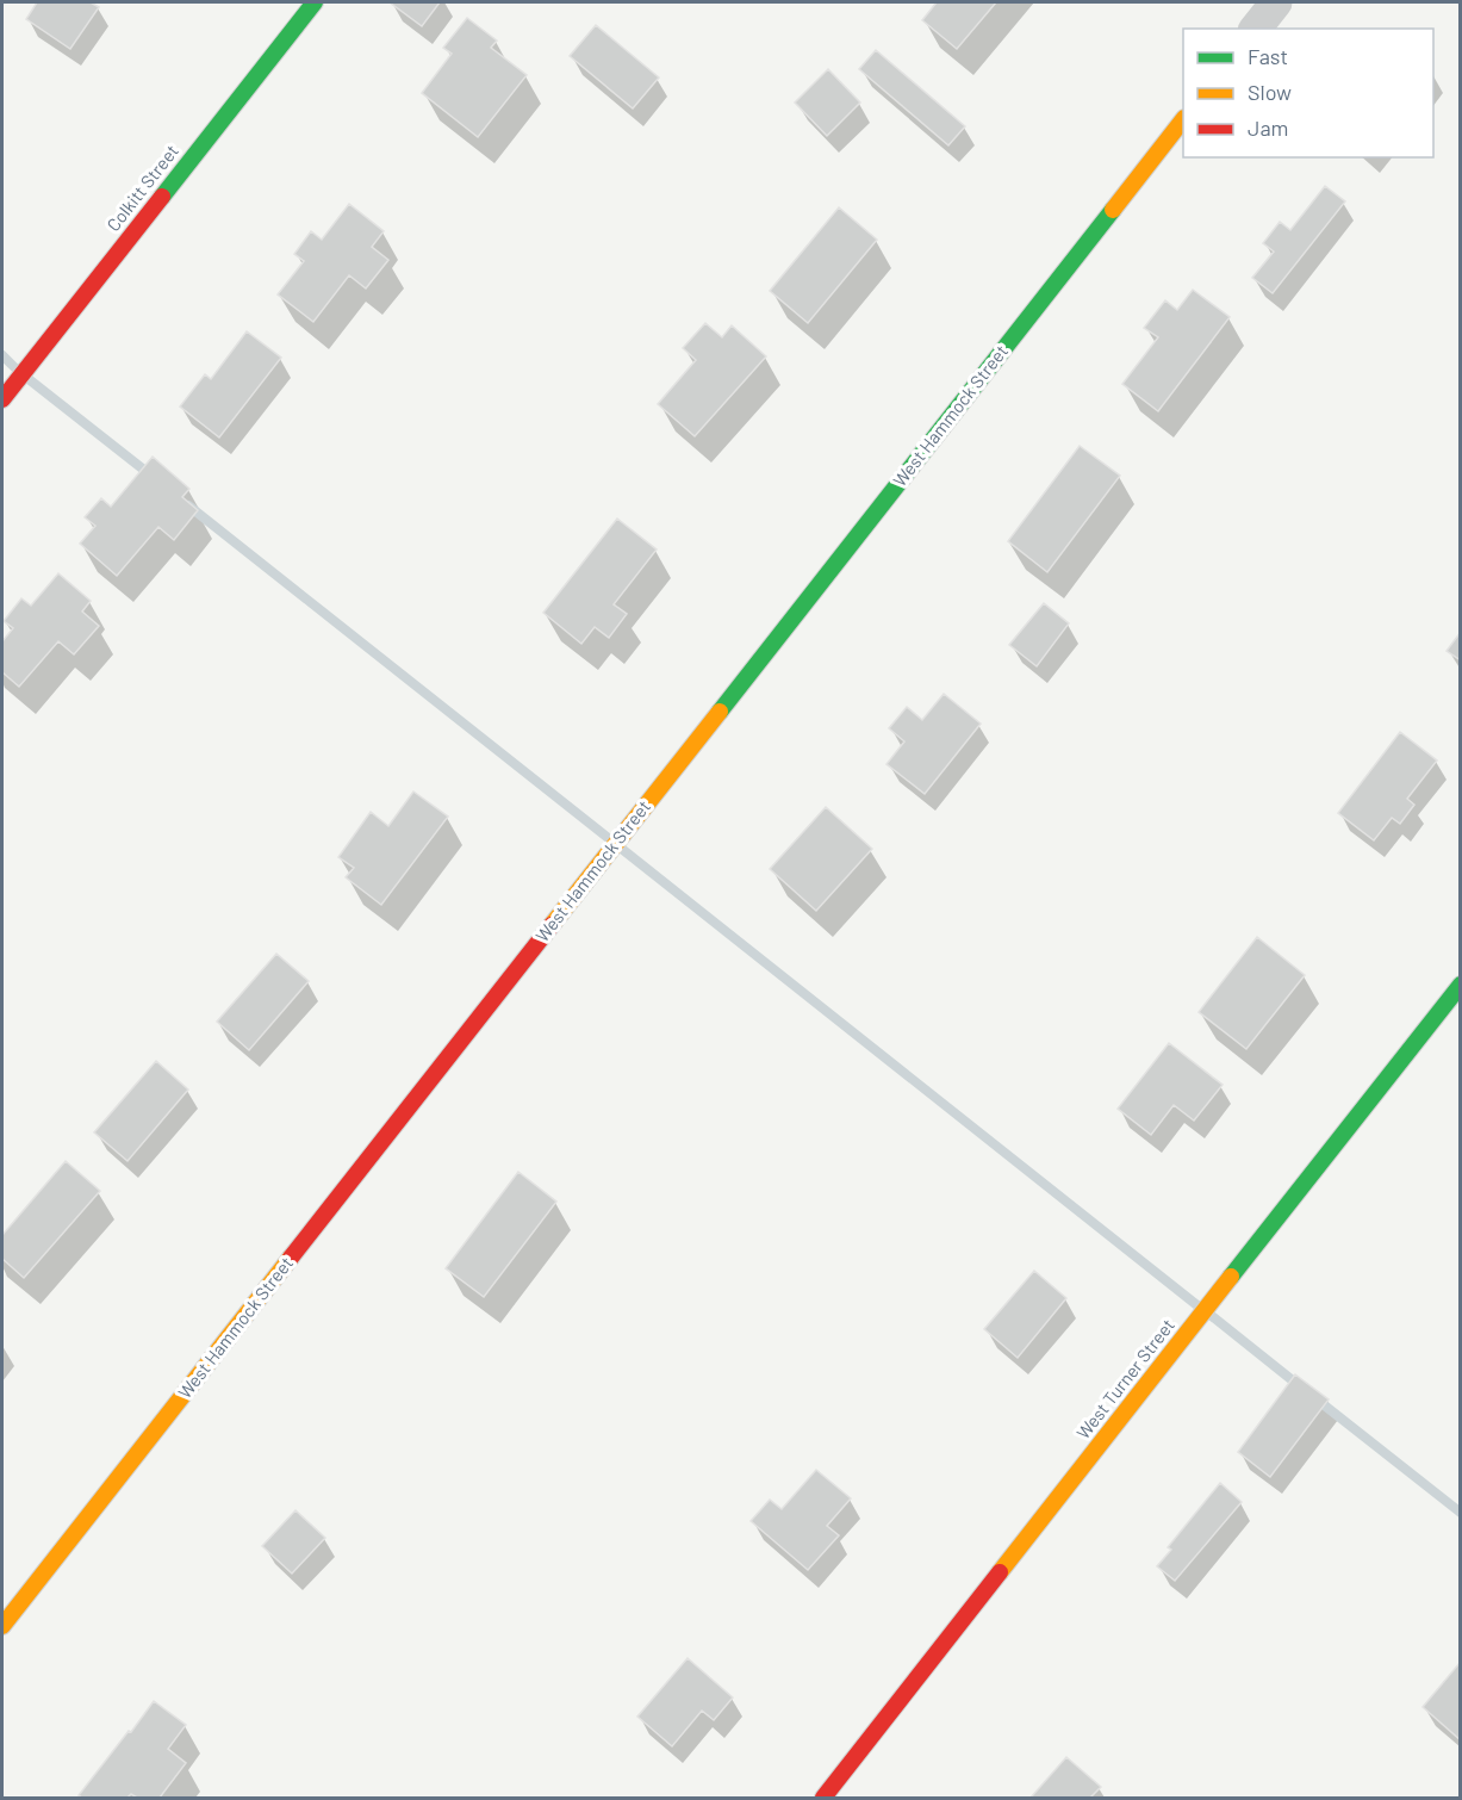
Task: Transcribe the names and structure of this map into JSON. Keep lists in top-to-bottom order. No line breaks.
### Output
{"streets":{"street":["Colkitt Street","West Hammock Street","West Turner Street"]},"legend":["Fast","Slow","Jam"]}
